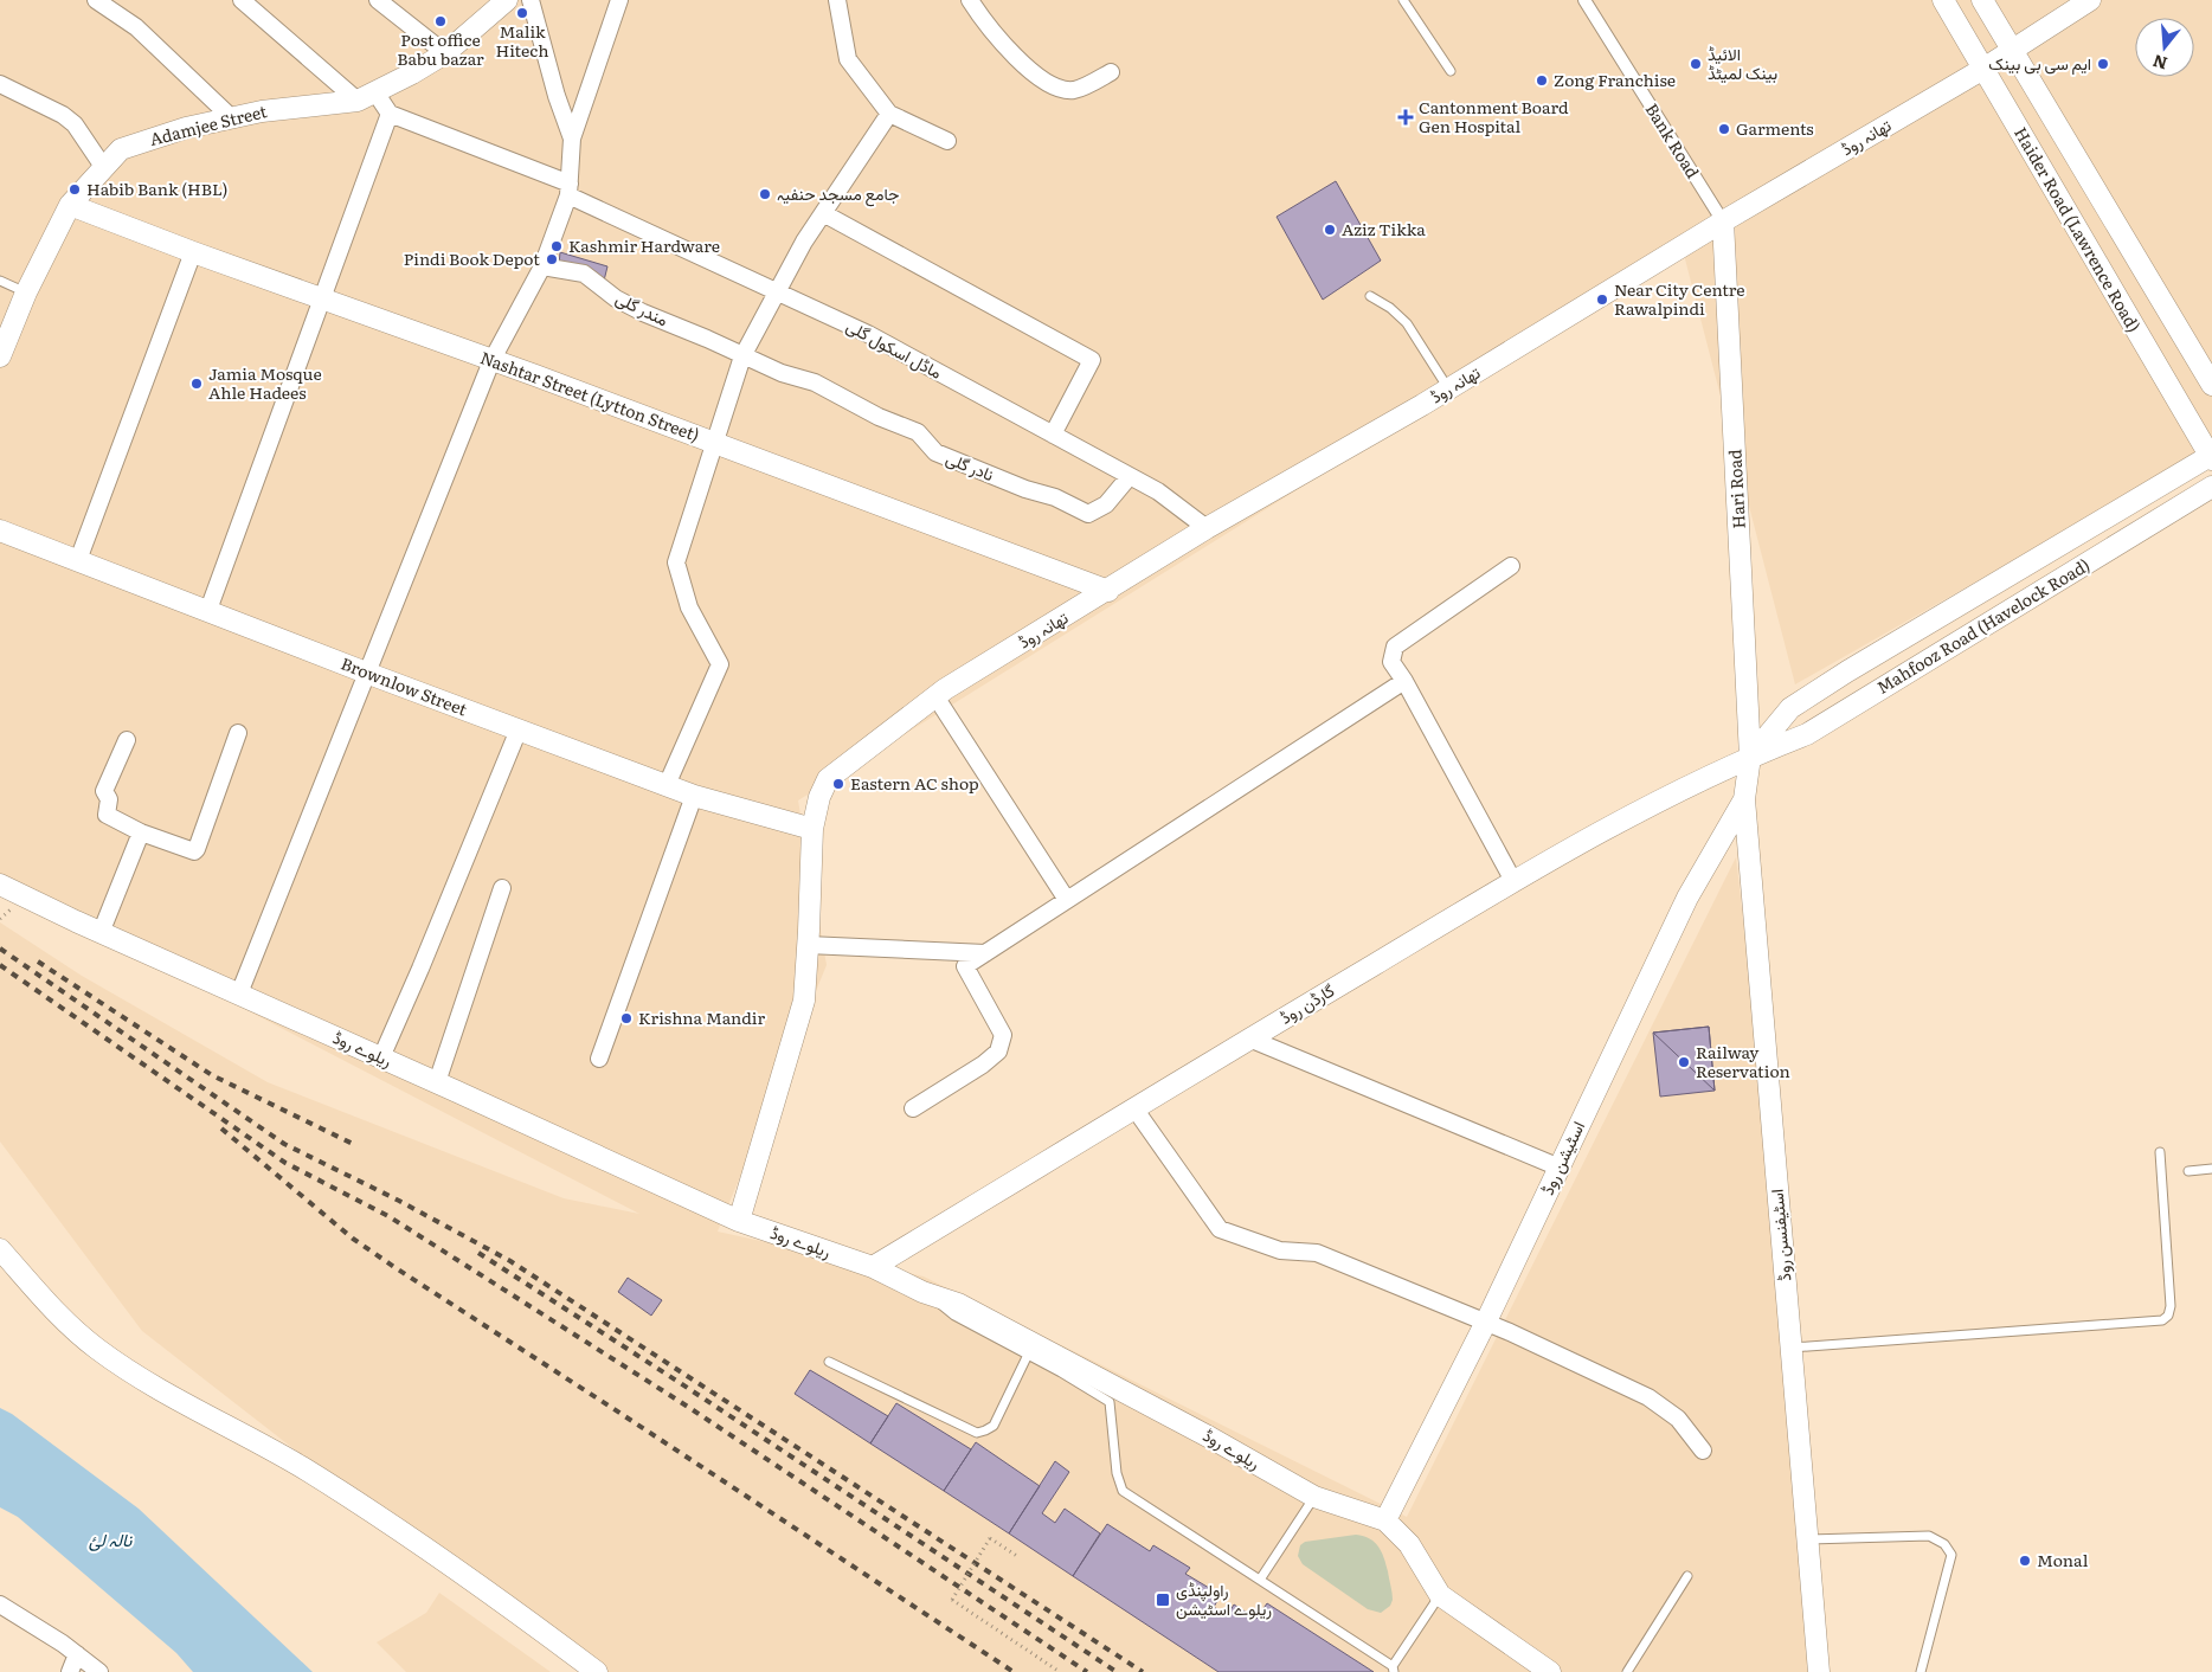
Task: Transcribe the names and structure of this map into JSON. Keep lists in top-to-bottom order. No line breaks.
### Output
{"streets":{"street":["Adamjee Street","تھانہ روڈ","Bank Road","Haider Road (Lawrence Road)","مندر گلی","ماڈل اسکول گلی","Nashtar Street (Lytton Street)","نادر گلی","Hari Road","Mahfooz Road (Havelock Road)","Brownlow Street","گارڈن روڈ","ریلوے روڈ","اسٹیشن روڈ","اسٹیفنسن روڈ"]},"crossings":[["Adamjee Street","Nashtar Street (Lytton Street)"],["تھانہ روڈ","Bank Road"],["تھانہ روڈ","Haider Road (Lawrence Road)"],["تھانہ روڈ","ماڈل اسکول گلی"],["تھانہ روڈ","Nashtar Street (Lytton Street)"],["تھانہ روڈ","Hari Road"],["تھانہ روڈ","Brownlow Street"],["Bank Road","Hari Road"],["Haider Road (Lawrence Road)","Mahfooz Road (Havelock Road)"],["مندر گلی","نادر گلی"],["ماڈل اسکول گلی","نادر گلی"],["Hari Road","Mahfooz Road (Havelock Road)"],["Hari Road","گارڈن روڈ"],["Hari Road","اسٹیشن روڈ"],["Hari Road","اسٹیفنسن روڈ"],["Mahfooz Road (Havelock Road)","گارڈن روڈ"],["گارڈن روڈ","ریلوے روڈ"],["ریلوے روڈ","اسٹیشن روڈ"],["اسٹیشن روڈ","اسٹیفنسن روڈ"]],"water":["نالہ لئ"],"places":{"other":["Malik Hitech","Post office Babu bazar","الائیڈ بینک لمیٹڈ","ایم سی بی بینک","Zong Franchise","Garments","Habib Bank (HBL)","جامع مسجد حنفیہ","Aziz Tikka","Kashmir Hardware","Pindi Book Depot","Near City Centre Rawalpindi","Jamia Mosque Ahle Hadees","Eastern AC shop","Krishna Mandir","Railway Reservation","Monal"],"health":["Cantonment Board Gen Hospital"],"transit":["راولپنڈی ریلوے اسٹیشن"]},"north":"bottom"}
